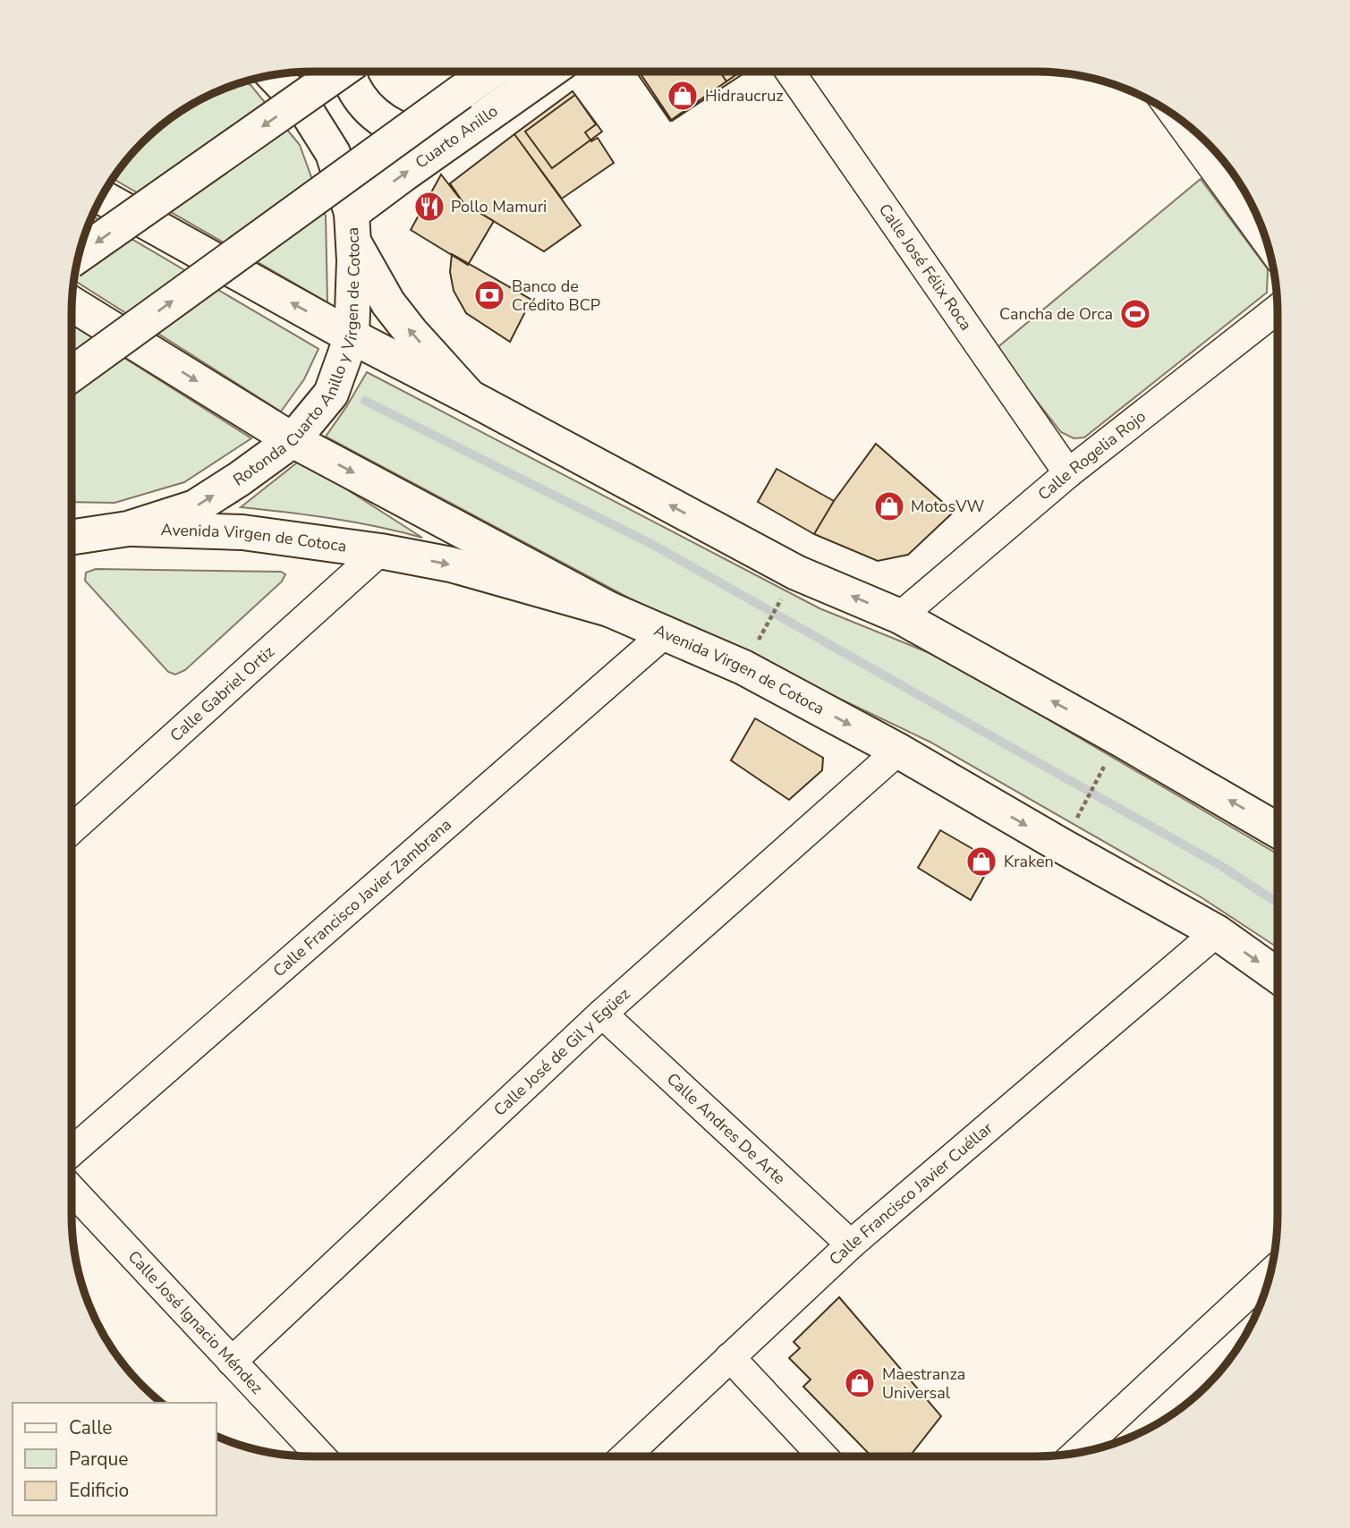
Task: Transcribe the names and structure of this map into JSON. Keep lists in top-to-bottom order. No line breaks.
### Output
{"streets":{"main road":["Cuarto Anillo","Rotonda Cuarto Anillo y Virgen de Cotoca","Avenida Virgen de Cotoca"],"street":["Calle José Félix Roca","Calle Rogelia Rojo","Calle Gabriel Ortiz","Calle Francisco Javier Zambrana","Calle José de Gil y Egüez","Calle Andres De Arte","Calle Francisco Javier Cuéllar","Calle José Ignacio Méndez"]},"crossings":[["Cuarto Anillo","Rotonda Cuarto Anillo y Virgen de Cotoca"],["Calle José Félix Roca","Calle Rogelia Rojo"],["Rotonda Cuarto Anillo y Virgen de Cotoca","Avenida Virgen de Cotoca"],["Avenida Virgen de Cotoca","Calle Gabriel Ortiz"],["Avenida Virgen de Cotoca","Calle Francisco Javier Zambrana"],["Avenida Virgen de Cotoca","Calle José de Gil y Egüez"],["Avenida Virgen de Cotoca","Calle Francisco Javier Cuéllar"],["Calle José de Gil y Egüez","Calle Andres De Arte"],["Calle José de Gil y Egüez","Calle José Ignacio Méndez"],["Calle Andres De Arte","Calle Francisco Javier Cuéllar"]],"places":{"shop":["Hidraucruz","MotosVW","Kraken","Maestranza Universal"],"restaurant":["Pollo Mamuri"],"bank":["Banco de Crédito BCP"],"sports":["Cancha de Orca"]},"legend":["Calle","Parque","Edificio"]}
